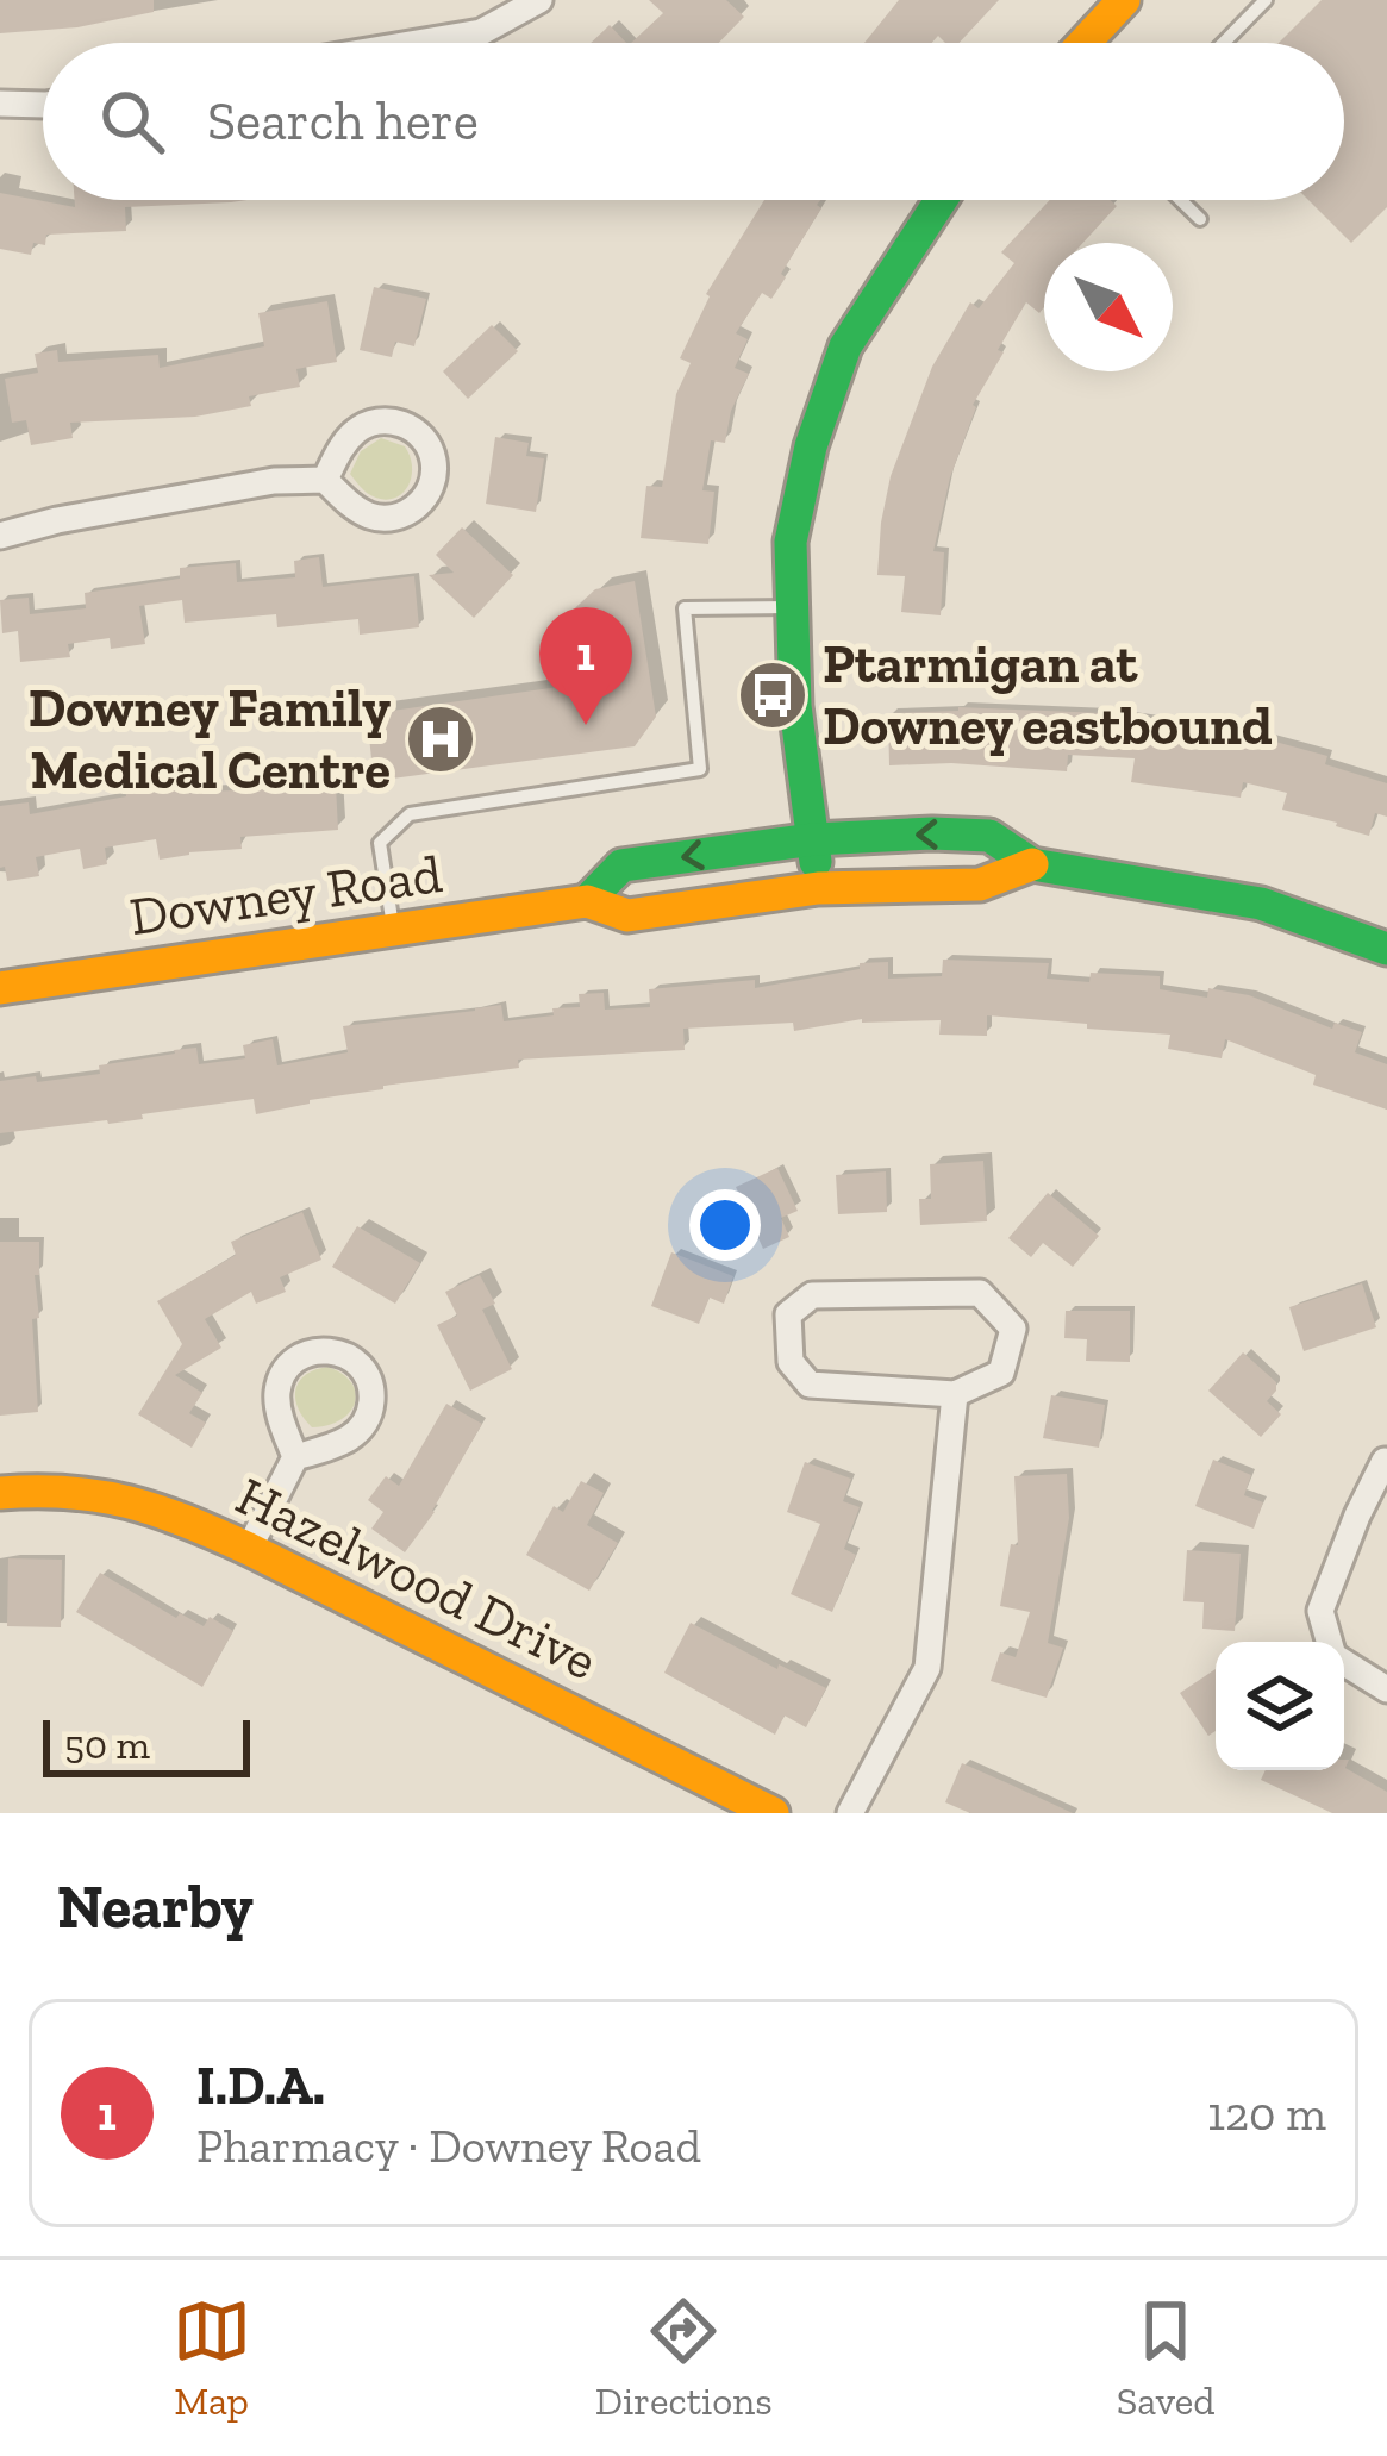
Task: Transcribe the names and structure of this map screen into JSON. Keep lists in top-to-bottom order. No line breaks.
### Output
{"streets":{"main road":["Downey Road","Hazelwood Drive"]},"places":{"bus stop":["Ptarmigan at Downey eastbound"],"hospital":["Downey Family Medical Centre"]},"scale_bar":"50 m","north":"bottom right","page":{"search":"Search here","pins":"1","scale":"50 m","heading":"Nearby","list":[{"mark":"1","name":"I.D.A.","note":"Pharmacy · Downey Road","value":"120 m"}],"nav":["Map","Directions","Saved"]}}
